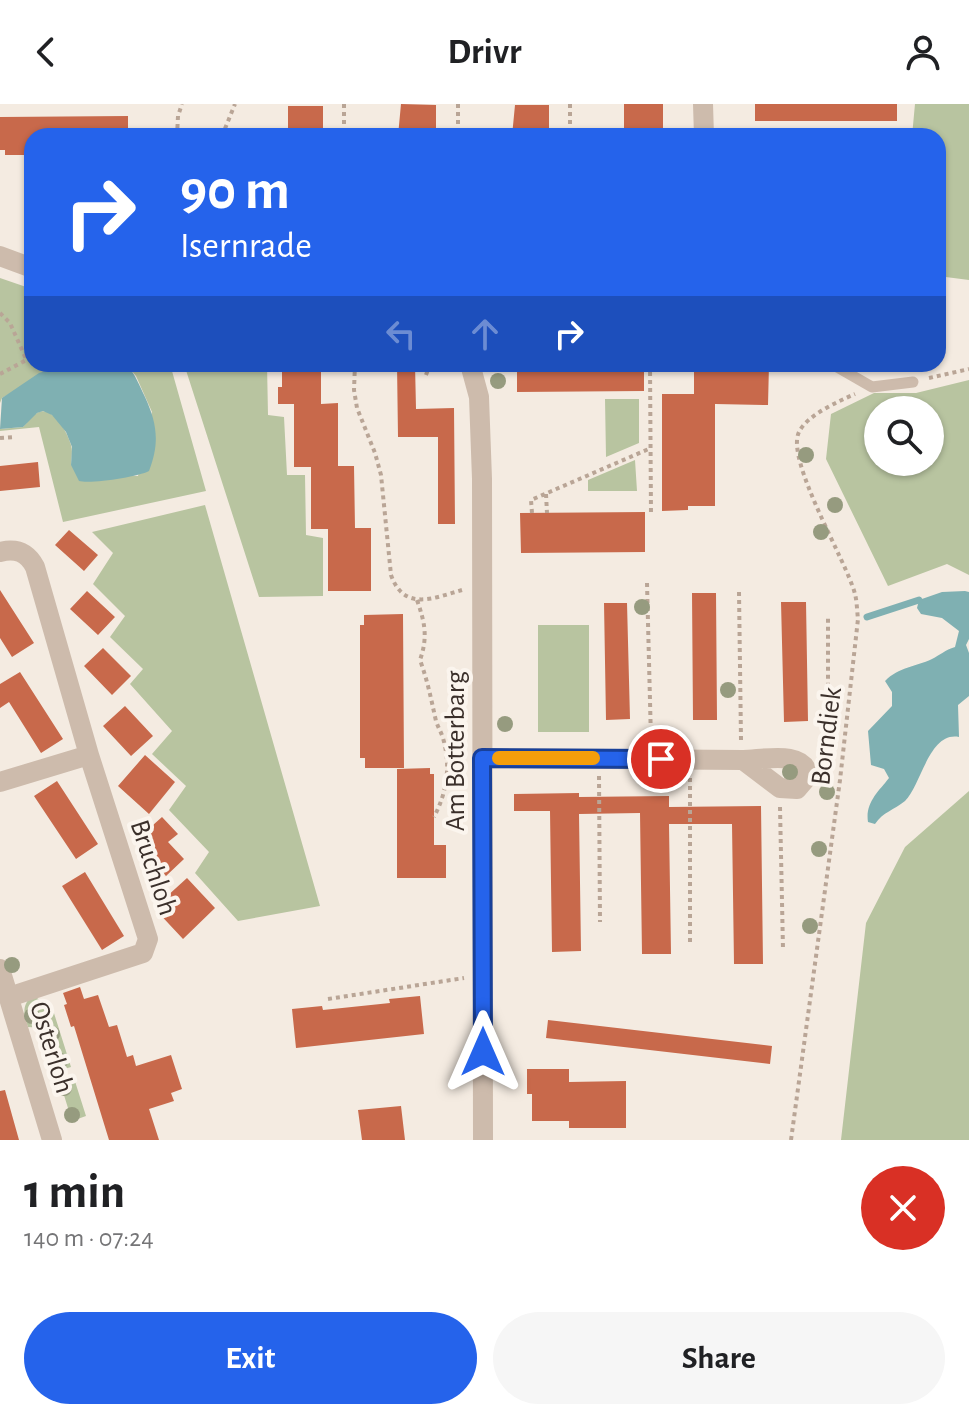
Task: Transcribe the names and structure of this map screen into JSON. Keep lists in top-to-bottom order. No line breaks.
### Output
{"streets":{"street":["Am Botterbarg","Bruchloh","Osterloh"],"path":["Borndiek"]},"crossings":[["Bruchloh","Osterloh"]],"page":{"header":"Drivr","turn":["90 m","Isernrade"],"heading":["1 min","140 m · 07:24"],"buttons":["Exit","Share"]}}
